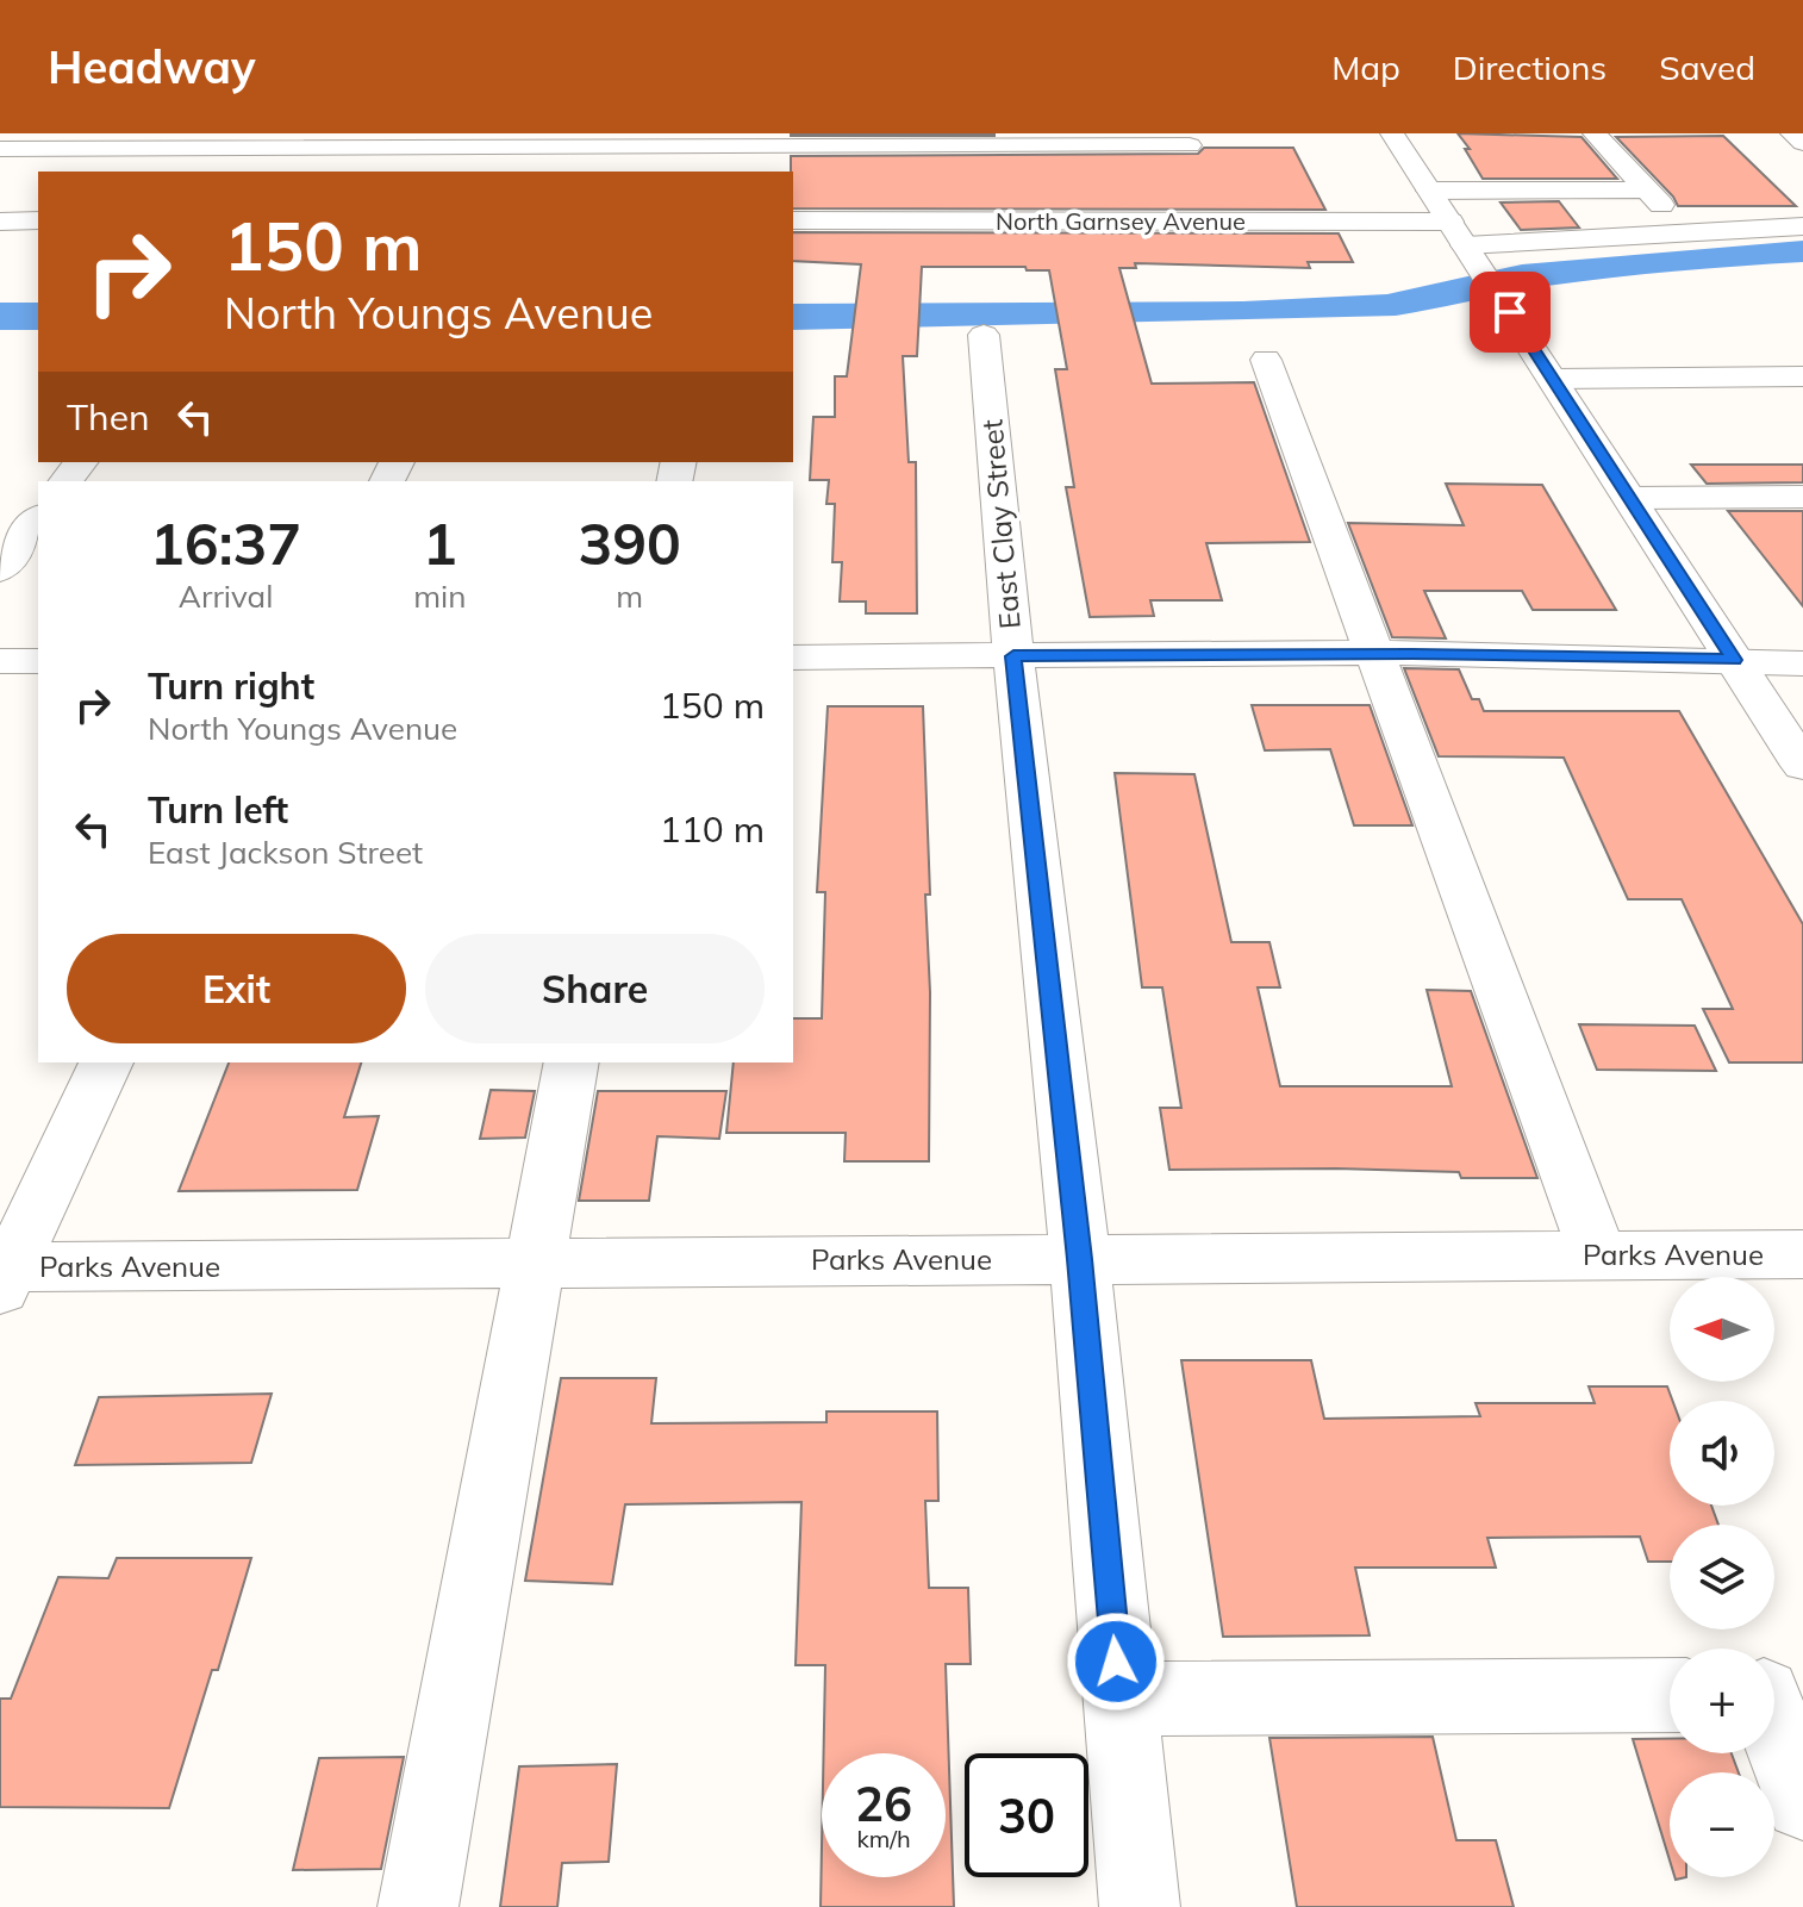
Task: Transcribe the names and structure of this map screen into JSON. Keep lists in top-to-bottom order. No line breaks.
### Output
{"streets":{"street":["North Garnsey Avenue","East Clay Street","Parks Avenue"]},"crossings":[["East Clay Street","Parks Avenue"]],"north":"left","page":{"header":"Headway","nav":["Map","Directions","Saved"],"turn":["150 m","North Youngs Avenue"],"then":"Then","eta":["16:37","Arrival","1","min","390","m"],"list":[{"name":"Turn right","note":"North Youngs Avenue","value":"150 m"},{"name":"Turn left","note":"East Jackson Street","value":"110 m"}],"buttons":["Exit","Share"],"map_buttons":["+","−"],"speed":"26 km/h","limit":"30"}}
